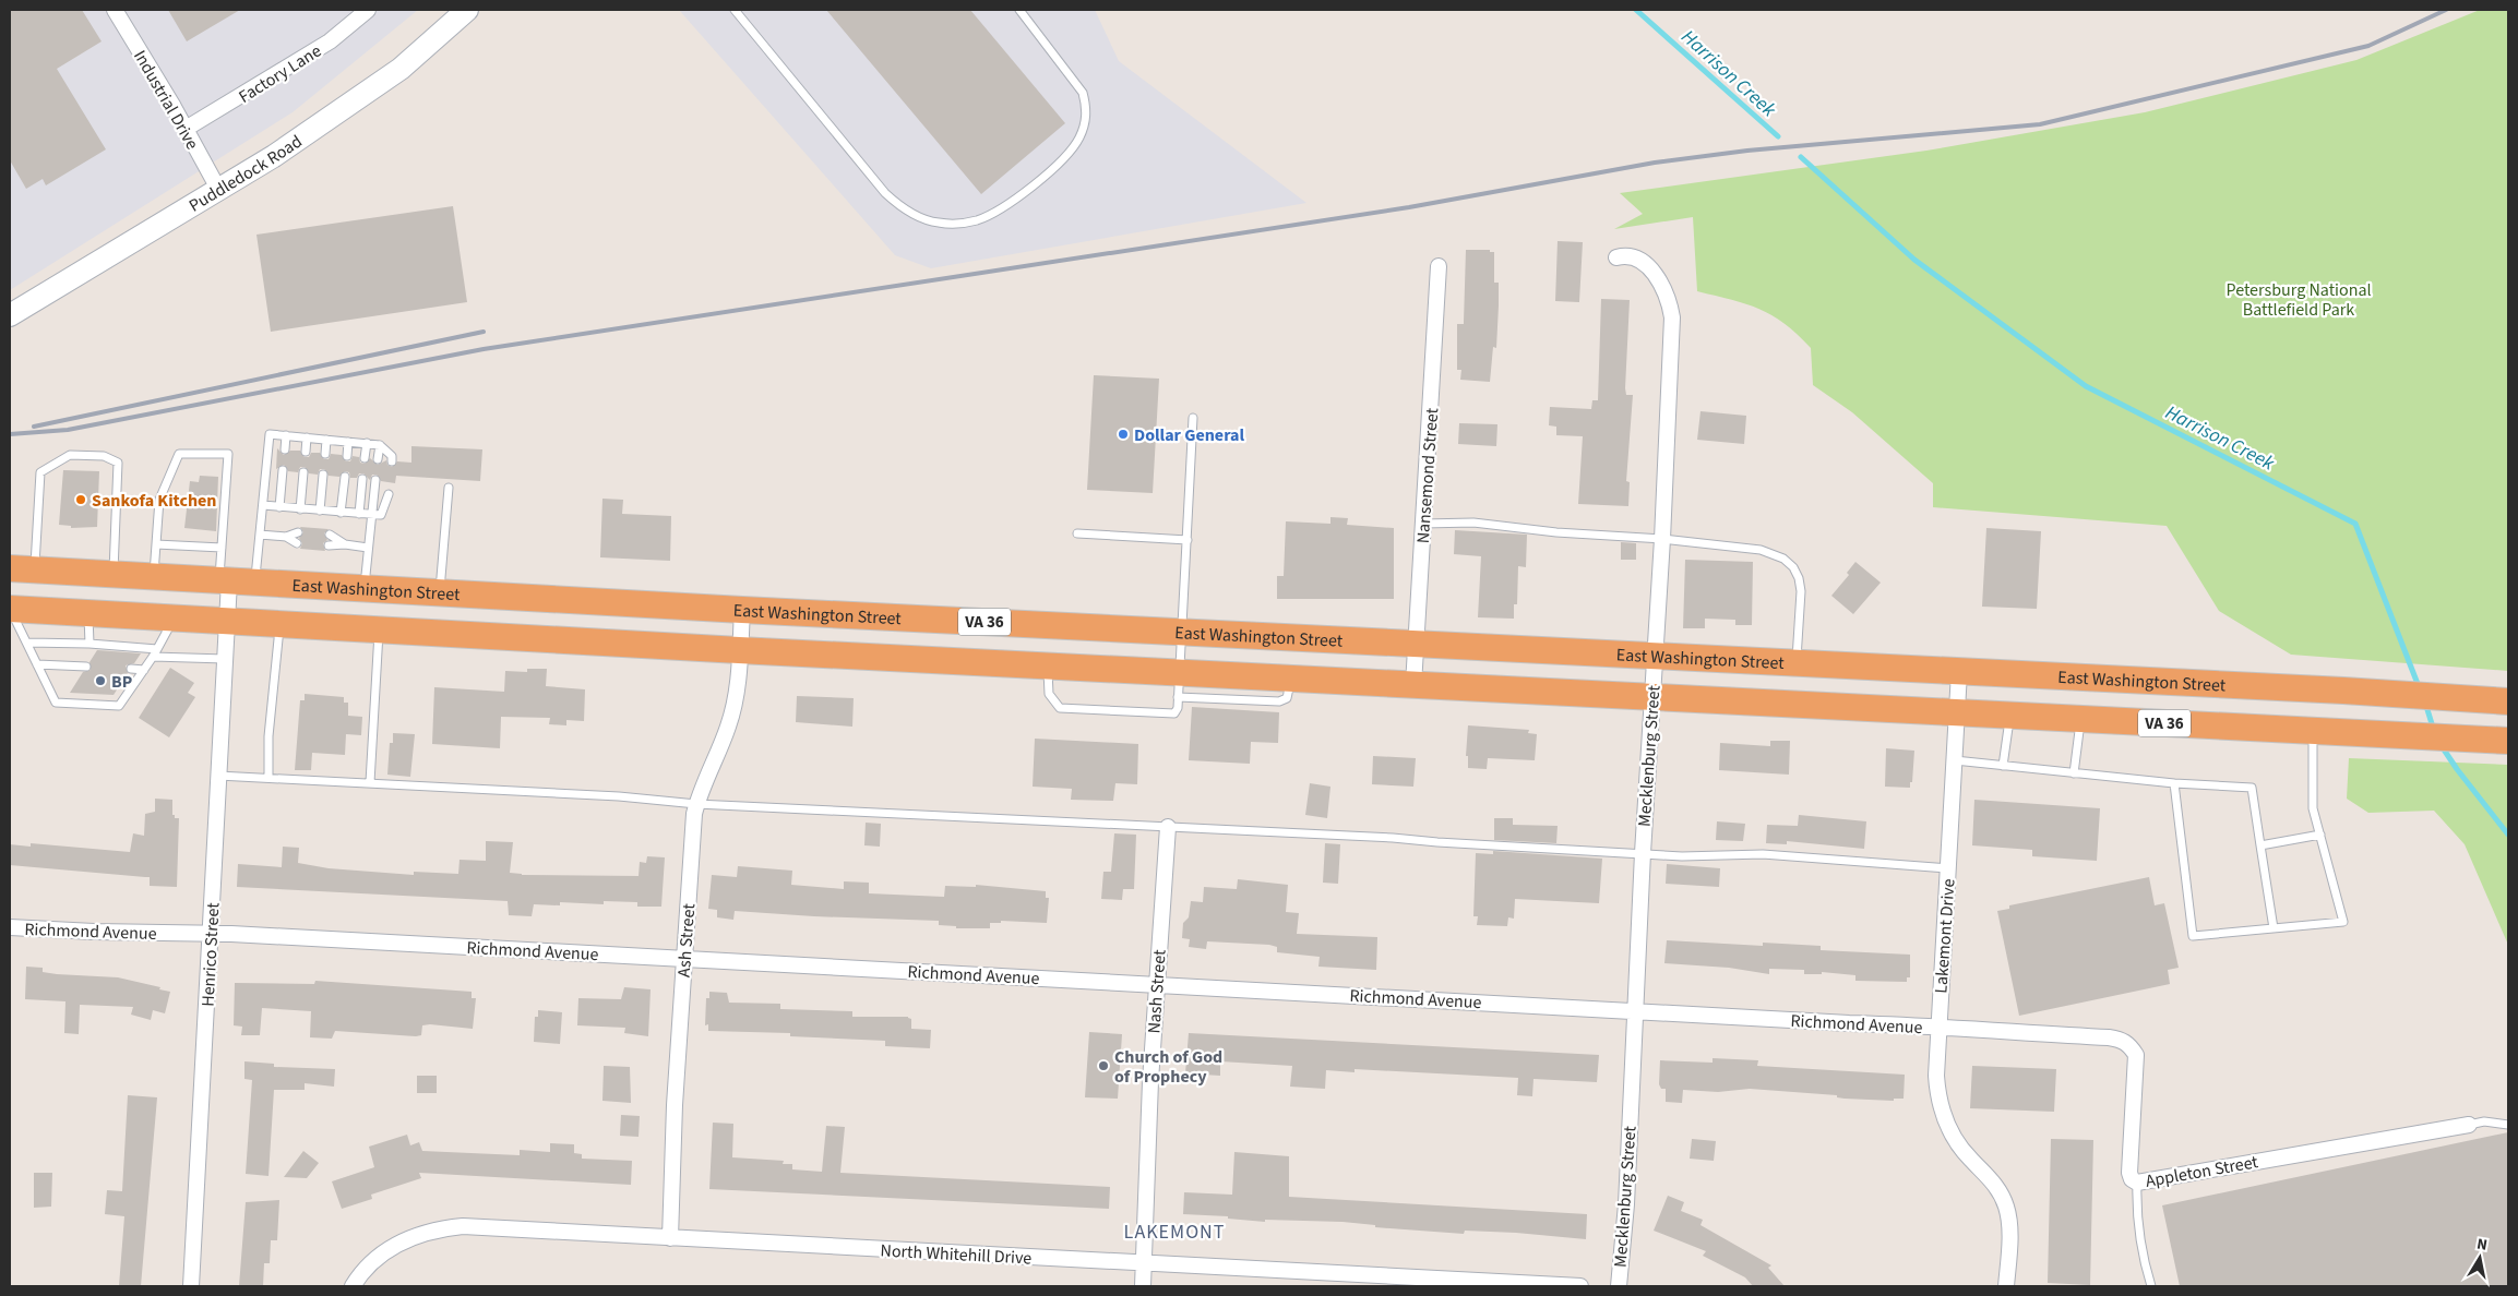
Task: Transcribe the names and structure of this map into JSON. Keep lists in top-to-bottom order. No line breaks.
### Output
{"streets":{"highway":["East Washington Street","VA 36"],"main road":["Puddledock Road"],"street":["Factory Lane","Industrial Drive","Nansemond Street","Mecklenburg Street","Richmond Avenue","Lakemont Drive","Ash Street","Henrico Street","Nash Street","Appleton Street","North Whitehill Drive"]},"crossings":[["Factory Lane","Industrial Drive"],["Industrial Drive","Puddledock Road"],["Nansemond Street","East Washington Street"],["Nansemond Street","VA 36"],["East Washington Street","Mecklenburg Street"],["East Washington Street","Lakemont Drive"],["East Washington Street","Ash Street"],["East Washington Street","Henrico Street"],["VA 36","Mecklenburg Street"],["VA 36","Lakemont Drive"],["VA 36","Ash Street"],["VA 36","Henrico Street"],["Mecklenburg Street","Richmond Avenue"],["Richmond Avenue","Lakemont Drive"],["Richmond Avenue","Ash Street"],["Richmond Avenue","Henrico Street"],["Richmond Avenue","Nash Street"],["Richmond Avenue","Appleton Street"],["Lakemont Drive","Appleton Street"],["Ash Street","North Whitehill Drive"],["Nash Street","North Whitehill Drive"]],"districts":["LAKEMONT"],"water":["Harrison Creek"],"parks":["Petersburg National Battlefield Park"],"places":["Dollar General","Sankofa Kitchen","BP","Church of God of Prophecy"],"north":"top"}
